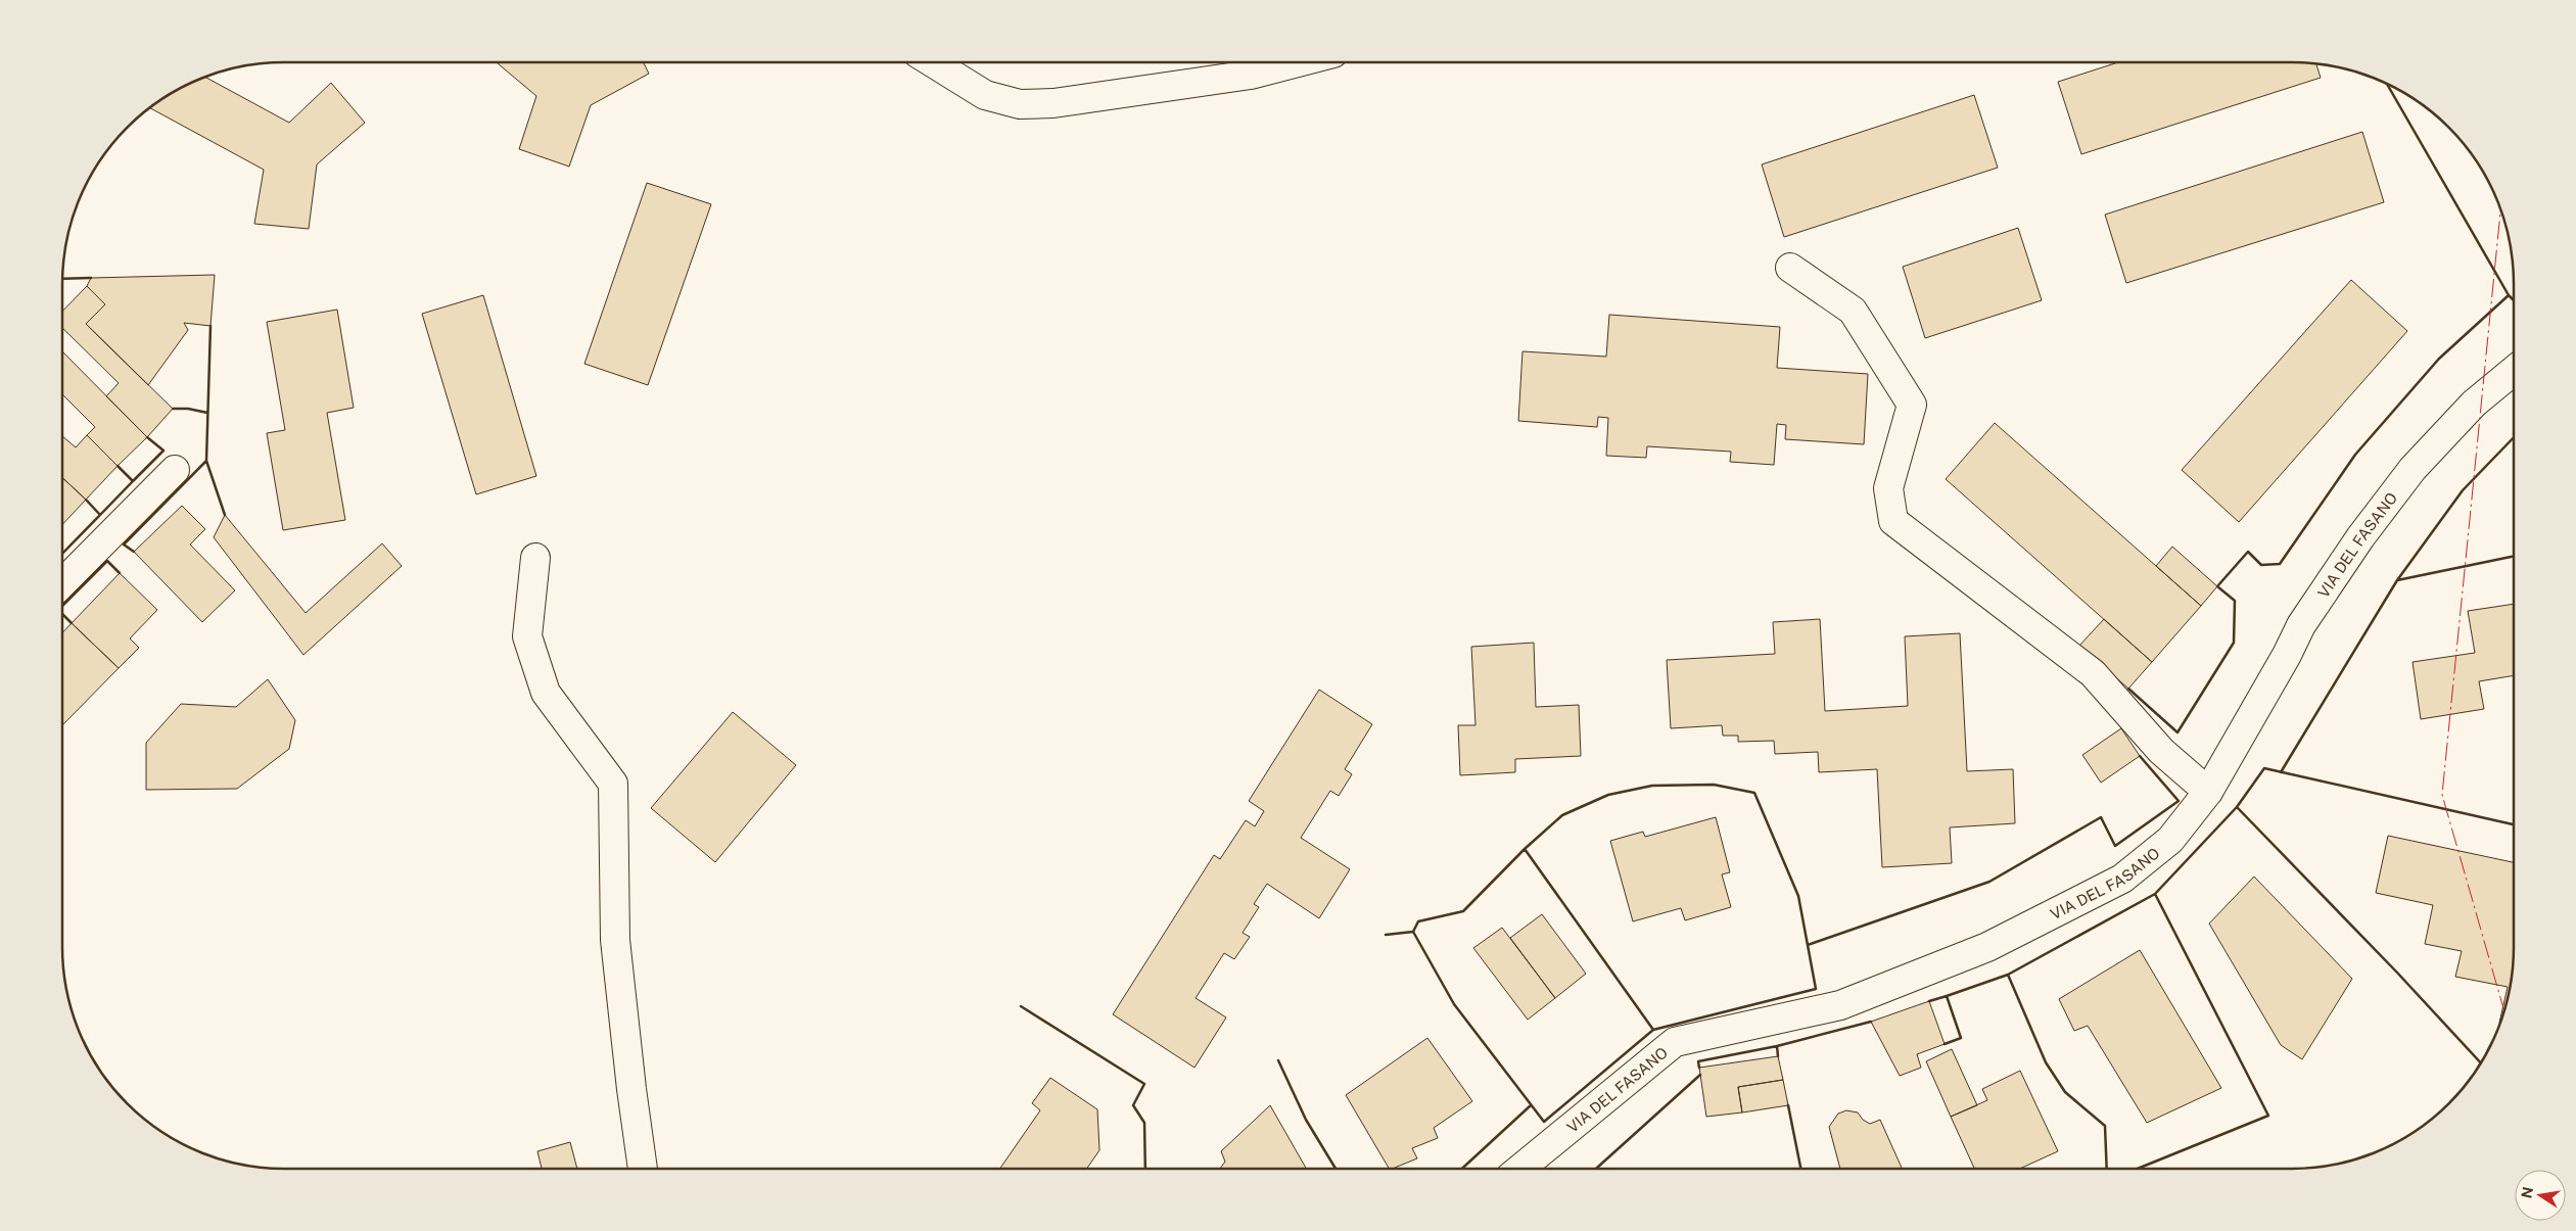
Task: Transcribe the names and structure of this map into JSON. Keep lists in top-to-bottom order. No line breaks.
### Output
{"streets":{"street":["VIA DEL FASANO"]},"north":"left"}
